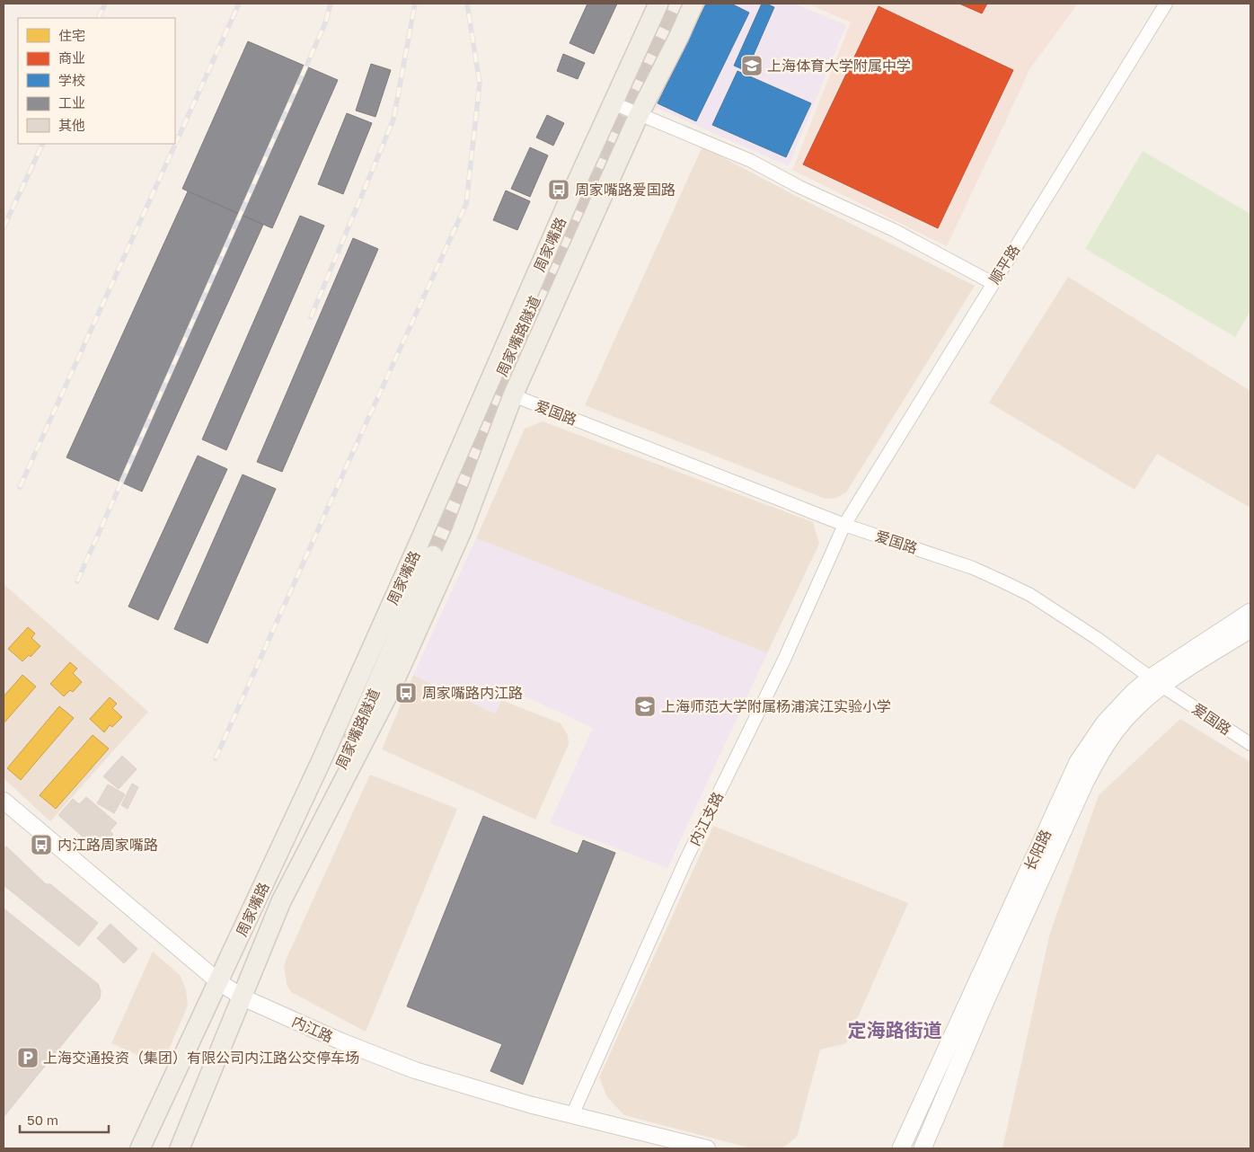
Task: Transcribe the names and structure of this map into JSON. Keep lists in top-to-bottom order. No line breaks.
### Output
{"streets":{"main road":["周家嘴路","周家嘴路隧道","长阳路"],"street":["顺平路","爱国路","内江支路","内江路"]},"crossings":[["周家嘴路","周家嘴路隧道"],["周家嘴路","爱国路"],["周家嘴路","内江路"],["顺平路","爱国路"],["顺平路","内江支路"],["爱国路","内江支路"],["爱国路","长阳路"],["内江支路","内江路"]],"districts":["定海路街道"],"places":{"school or university":["上海体育大学附属中学","上海师范大学附属杨浦滨江实验小学"],"bus stop":["周家嘴路爱国路","周家嘴路内江路","内江路周家嘴路"],"parking":["上海交通投资（集团）有限公司内江路公交停车场"]},"legend":["住宅","商业","学校","工业","其他"],"scale_bar":"50 m"}
